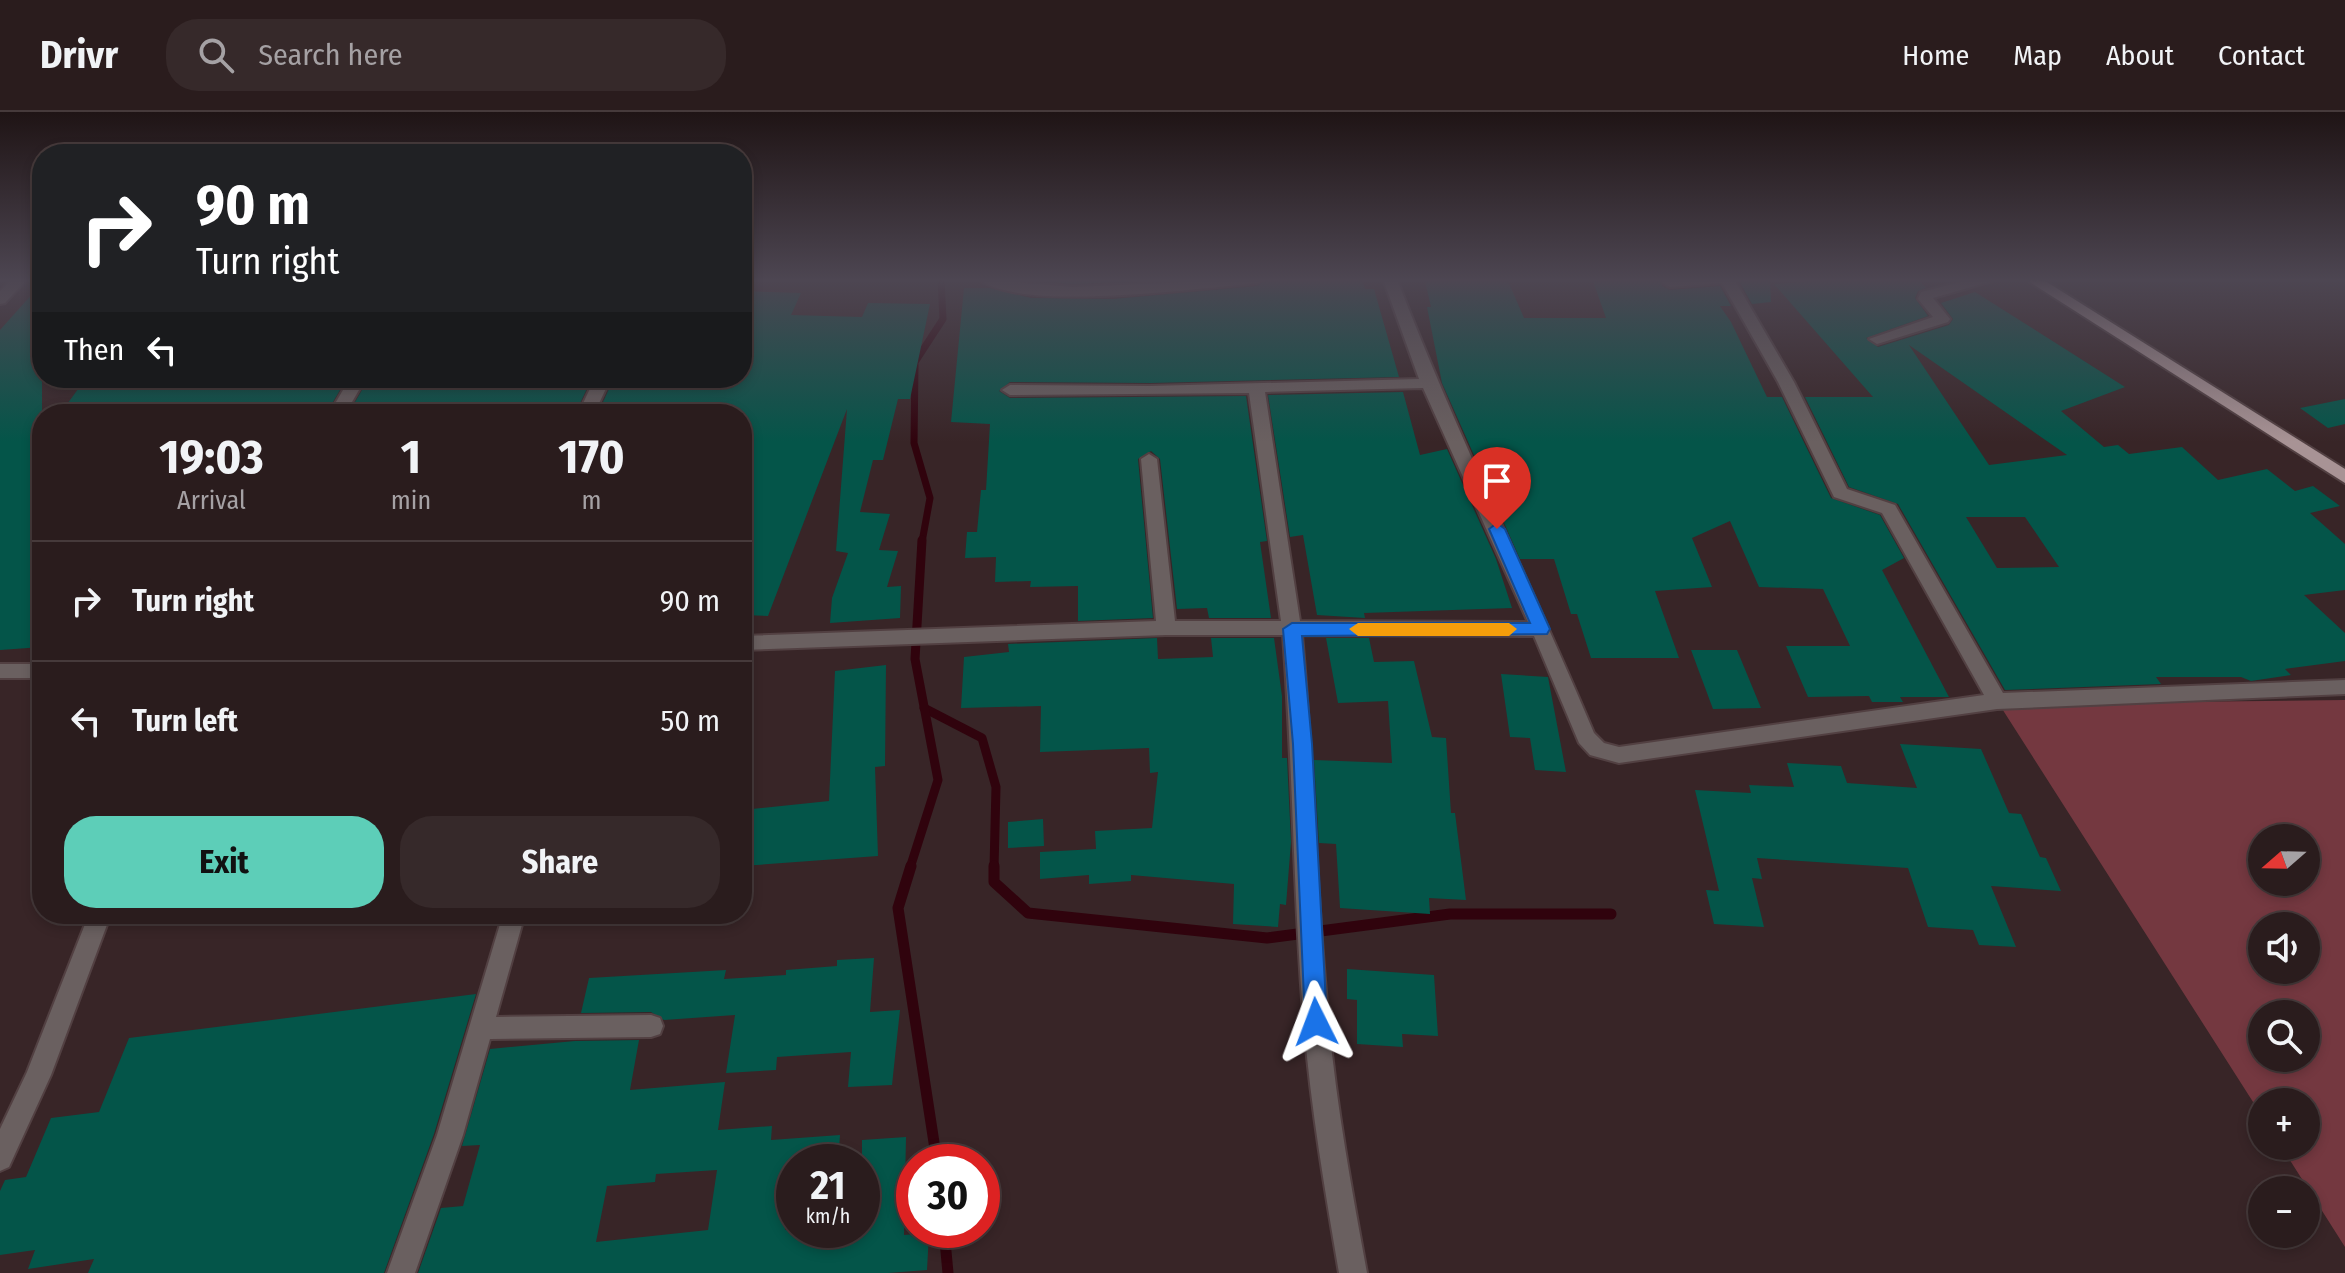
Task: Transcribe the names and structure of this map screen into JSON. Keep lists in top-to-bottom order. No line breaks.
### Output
{"north":"left","page":{"header":"Drivr","search":"Search here","nav":["Home","Map","About","Contact"],"turn":["90 m","Turn right"],"then":"Then","eta":["19:03","Arrival","1","min","170","m"],"list":[{"name":"Turn right","value":"90 m"},{"name":"Turn left","value":"50 m"}],"buttons":["Exit","Share"],"map_buttons":["+","−"],"speed":"21 km/h","limit":"30"}}
